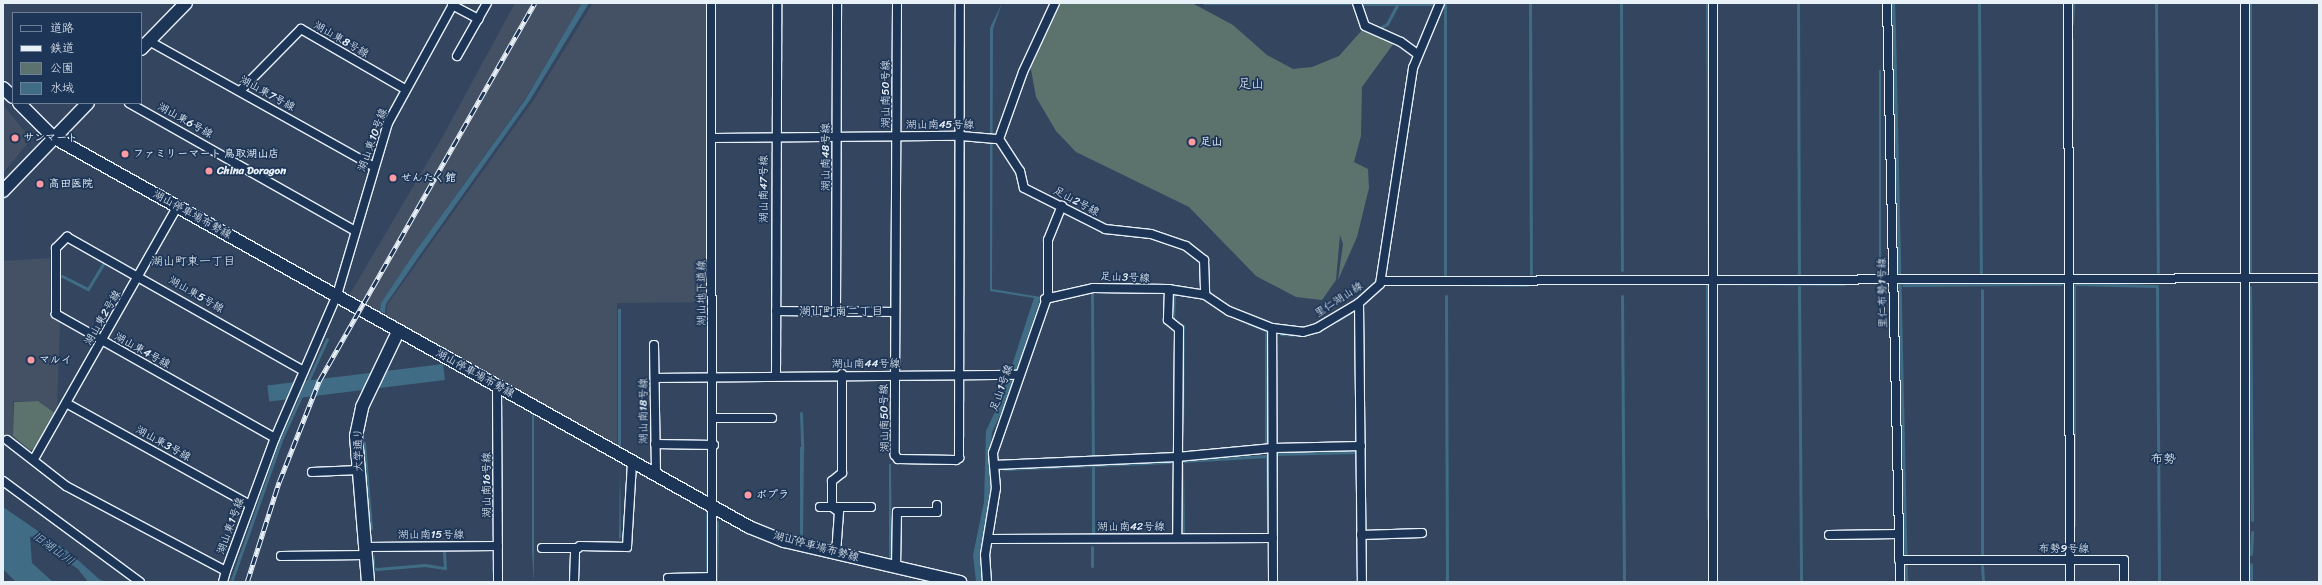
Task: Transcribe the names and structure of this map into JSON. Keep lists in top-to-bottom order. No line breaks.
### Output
{"streets":{"main road":["湖山停車場布勢線","大学通り"],"street":["湖山東8号線","湖山東7号線","湖山南50号線","湖山東6号線","湖山南45号線","湖山東10号線","湖山南48号線","湖山南47号線","足山2号線","足山3号線","湖山地下道線","里仁布勢1号線","湖山東5号線","里仁湖山線","湖山東2号線","湖山東4号線","湖山南44号線","足山1号線","湖山南18号線","湖山東3号線","湖山南16号線","湖山東1号線","湖山南42号線","湖山南15号線","布勢9号線"]},"crossings":[["湖山東8号線","湖山東7号線"],["湖山東8号線","湖山東10号線"],["湖山東7号線","湖山東10号線"],["湖山南50号線","湖山南45号線"],["湖山南50号線","湖山南44号線"],["湖山東6号線","湖山東10号線"],["湖山南45号線","湖山南48号線"],["湖山南45号線","湖山南47号線"],["湖山南45号線","足山2号線"],["湖山南45号線","湖山地下道線"],["湖山東10号線","湖山停車場布勢線"],["湖山東10号線","湖山東1号線"],["湖山南47号線","湖山南44号線"],["足山2号線","足山3号線"],["足山2号線","足山1号線"],["湖山停車場布勢線","湖山地下道線"],["湖山停車場布勢線","湖山東2号線"],["湖山停車場布勢線","湖山南18号線"],["湖山停車場布勢線","大学通り"],["湖山停車場布勢線","湖山南16号線"],["湖山停車場布勢線","湖山東1号線"],["足山3号線","足山1号線"],["湖山地下道線","湖山南44号線"],["里仁布勢1号線","布勢9号線"],["湖山東5号線","湖山東2号線"],["湖山東5号線","湖山東4号線"],["湖山東5号線","湖山東1号線"],["湖山東2号線","湖山東4号線"],["湖山東2号線","湖山東3号線"],["湖山東2号線","湖山東1号線"],["湖山東4号線","湖山東1号線"],["湖山南44号線","足山1号線"],["湖山南44号線","湖山南18号線"],["足山1号線","湖山南42号線"],["湖山東3号線","湖山東1号線"],["大学通り","湖山南15号線"],["湖山南16号線","湖山南15号線"]],"districts":["足山","湖山町東一丁目","湖山町南二丁目","布勢"],"water":["旧湖山川"],"places":["サンマート","足山","ファミリーマート 鳥取湖山店","China Doragon","せんたく館","高田医院","マルイ","ポプラ"],"legend":["道路","鉄道","公園","水域"]}
